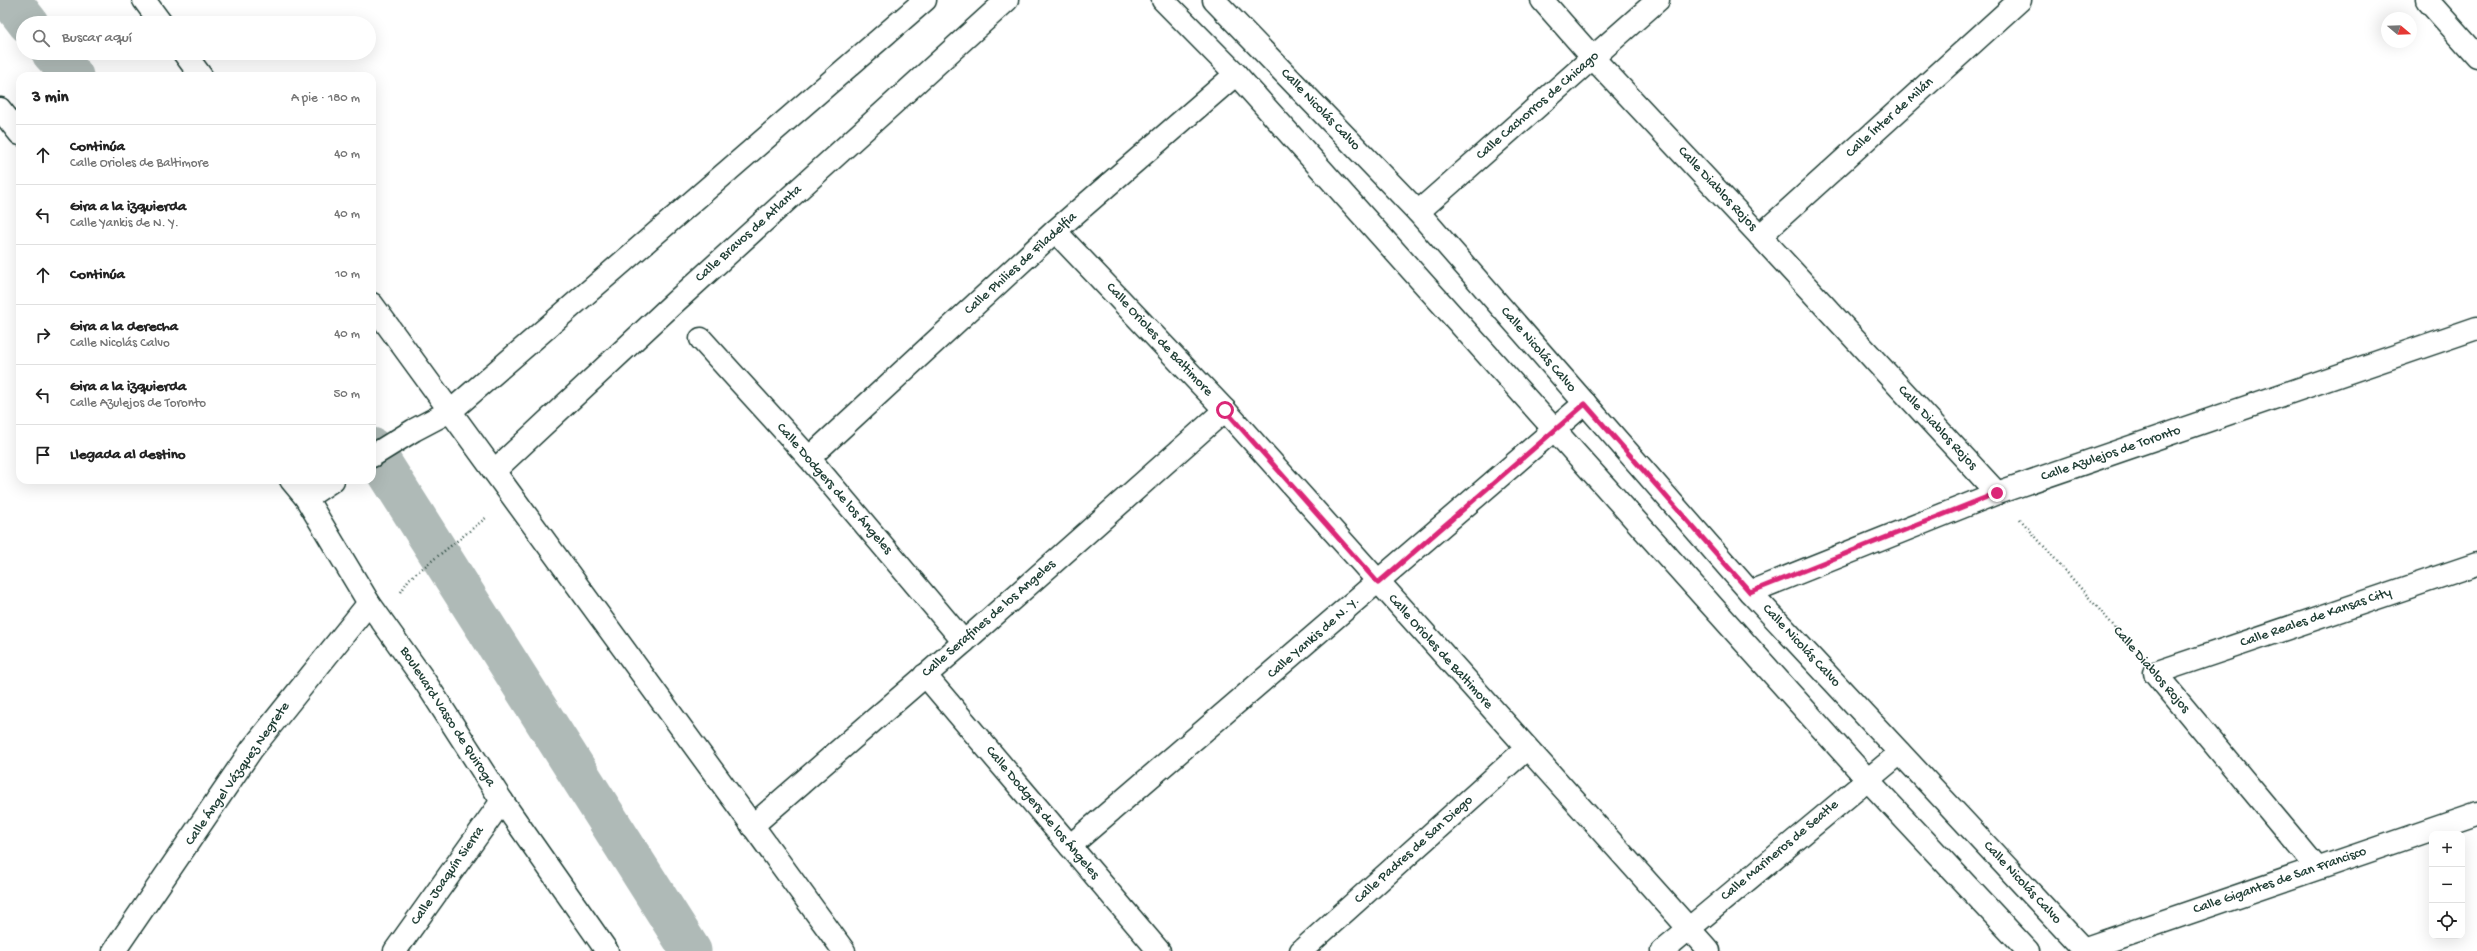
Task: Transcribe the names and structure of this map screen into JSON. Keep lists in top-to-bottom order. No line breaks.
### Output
{"streets":{"street":["Calle Cachorros de Chicago","Calle Nicolás Calvo","Calle Ínter de Milán","Calle Diablos Rojos","Calle Bravos de Atlanta","Calle Philies de Filadelfia","Calle Orioles de Baltimore","Calle Azulejos de Toronto","Calle Dodgers de los Ángeles","Calle Reales de Kansas City","Calle Serafines de los Angeles","Calle Yankis de N. Y.","Boulevard Vasco de Quiroga","Calle Ángel Vázquez Negrete","Calle Padres de San Diego","Calle Marineros de Seatle","Calle Joaquín Sierra","Calle Gigantes de San Francisco"]},"crossings":[["Calle Cachorros de Chicago","Calle Nicolás Calvo"],["Calle Cachorros de Chicago","Calle Diablos Rojos"],["Calle Nicolás Calvo","Calle Azulejos de Toronto"],["Calle Nicolás Calvo","Calle Yankis de N. Y."],["Calle Nicolás Calvo","Calle Marineros de Seatle"],["Calle Nicolás Calvo","Calle Gigantes de San Francisco"],["Calle Ínter de Milán","Calle Diablos Rojos"],["Calle Diablos Rojos","Calle Azulejos de Toronto"],["Calle Diablos Rojos","Calle Reales de Kansas City"],["Calle Diablos Rojos","Calle Gigantes de San Francisco"],["Calle Philies de Filadelfia","Calle Orioles de Baltimore"],["Calle Philies de Filadelfia","Calle Dodgers de los Ángeles"],["Calle Orioles de Baltimore","Calle Serafines de los Angeles"],["Calle Orioles de Baltimore","Calle Yankis de N. Y."],["Calle Orioles de Baltimore","Calle Padres de San Diego"],["Calle Orioles de Baltimore","Calle Marineros de Seatle"],["Calle Dodgers de los Ángeles","Calle Serafines de los Angeles"],["Calle Dodgers de los Ángeles","Calle Yankis de N. Y."],["Boulevard Vasco de Quiroga","Calle Ángel Vázquez Negrete"],["Boulevard Vasco de Quiroga","Calle Joaquín Sierra"]],"north":"right","page":{"search":"Buscar aquí","heading":["3 min","A pie · 180 m"],"list":[["Continúa","Calle Orioles de Baltimore","40 m"],["Gira a la izquierda","Calle Yankis de N. Y.","40 m"],["Continúa","10 m"],["Gira a la derecha","Calle Nicolás Calvo","40 m"],["Gira a la izquierda","Calle Azulejos de Toronto","50 m"],"Llegada al destino"],"map_buttons":["+","−"]}}
